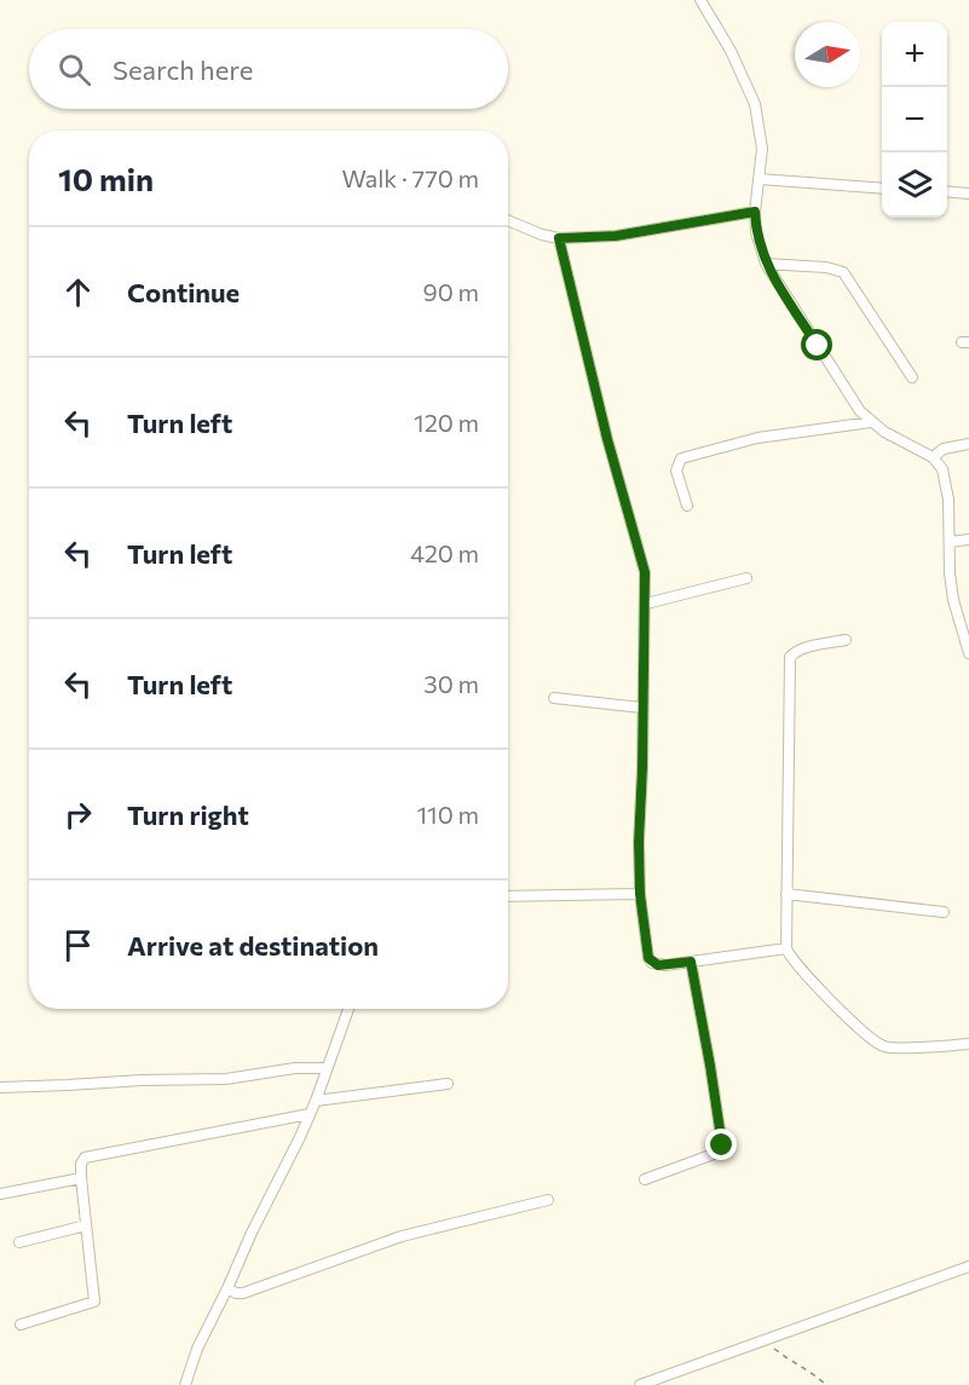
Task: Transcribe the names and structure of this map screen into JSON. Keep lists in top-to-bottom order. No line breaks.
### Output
{"north":"right","page":{"map_buttons":["+","−"],"search":"Search here","heading":["10 min","Walk · 770 m"],"list":[["Continue","90 m"],["Turn left","120 m"],["Turn left","420 m"],["Turn left","30 m"],["Turn right","110 m"],"Arrive at destination"]}}
